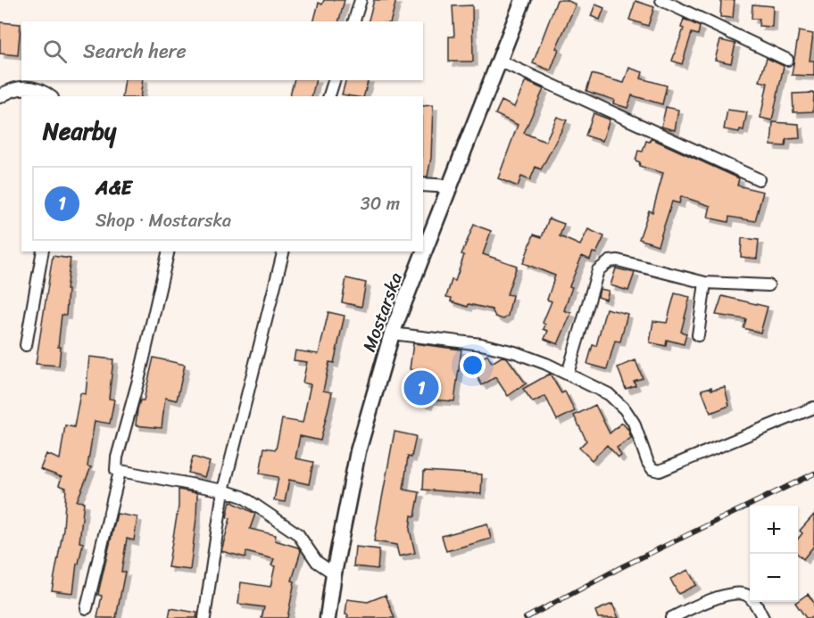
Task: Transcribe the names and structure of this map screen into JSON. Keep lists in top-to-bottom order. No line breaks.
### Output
{"streets":{"main road":["Mostarska"]},"page":{"search":"Search here","heading":"Nearby","list":[{"mark":"1","name":"A&E","note":"Shop · Mostarska","value":"30 m"}],"pins":"1","map_buttons":["+","−"]}}
